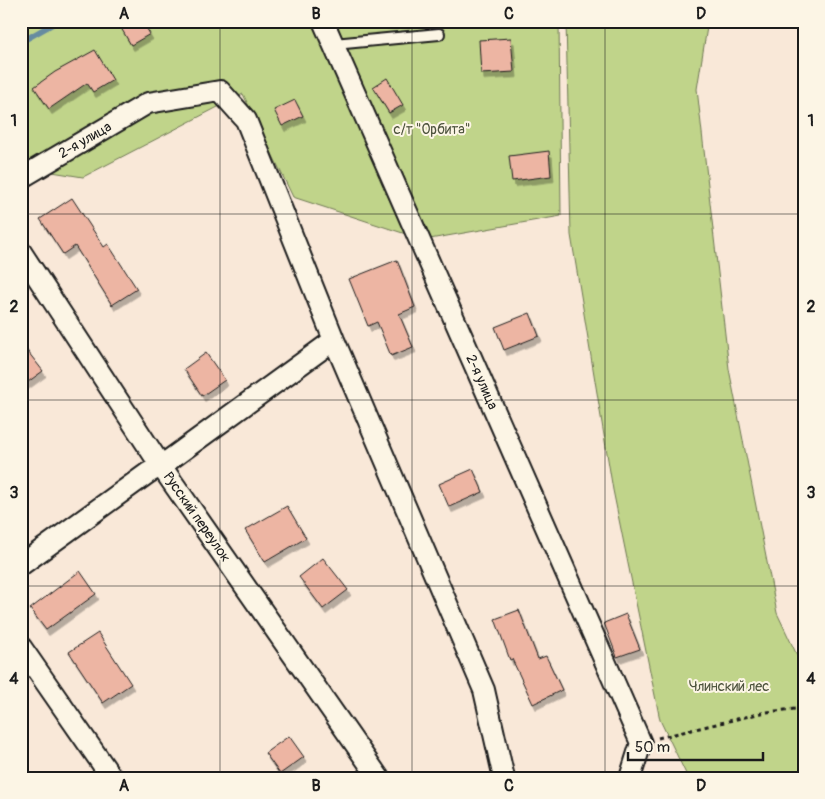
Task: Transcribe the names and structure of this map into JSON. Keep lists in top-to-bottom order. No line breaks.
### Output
{"streets":{"street":["2-я улица","Русский переулок"]},"parks":["с/т \"Орбита\"","Члинский лес"],"scale_bar":"50 m","grid":{"columns":["A","B","C","D"],"rows":["1","2","3","4"]}}
